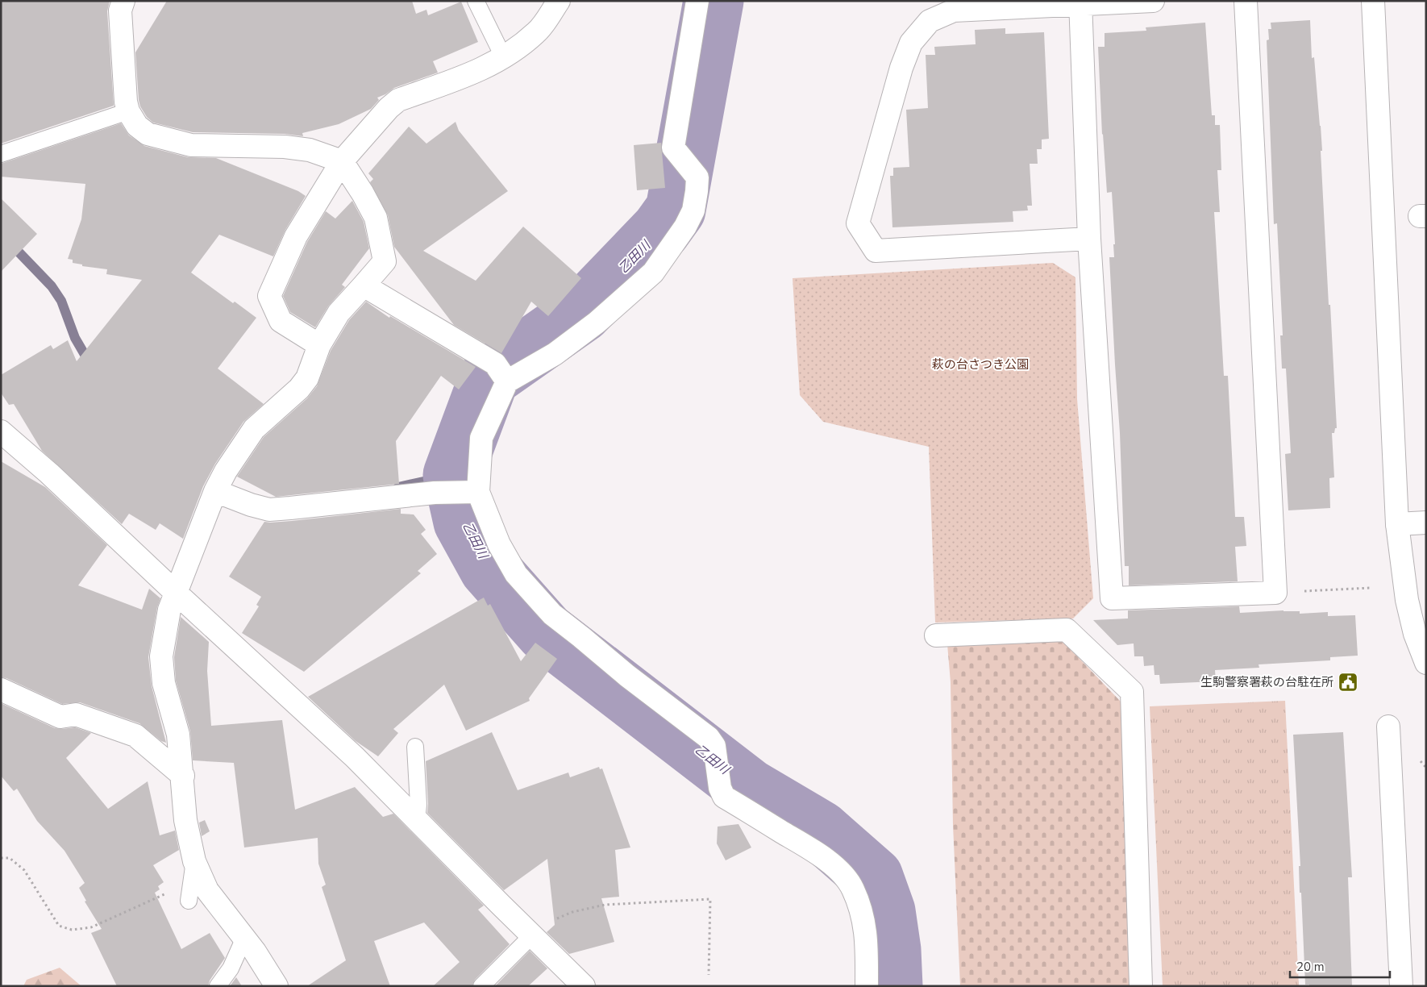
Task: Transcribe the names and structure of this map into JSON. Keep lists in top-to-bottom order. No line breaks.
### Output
{"water":["乙田川"],"parks":["萩の台さつき公園"],"places":{"public building":["生駒警察署萩の台駐在所"]},"scale_bar":"20 m"}
